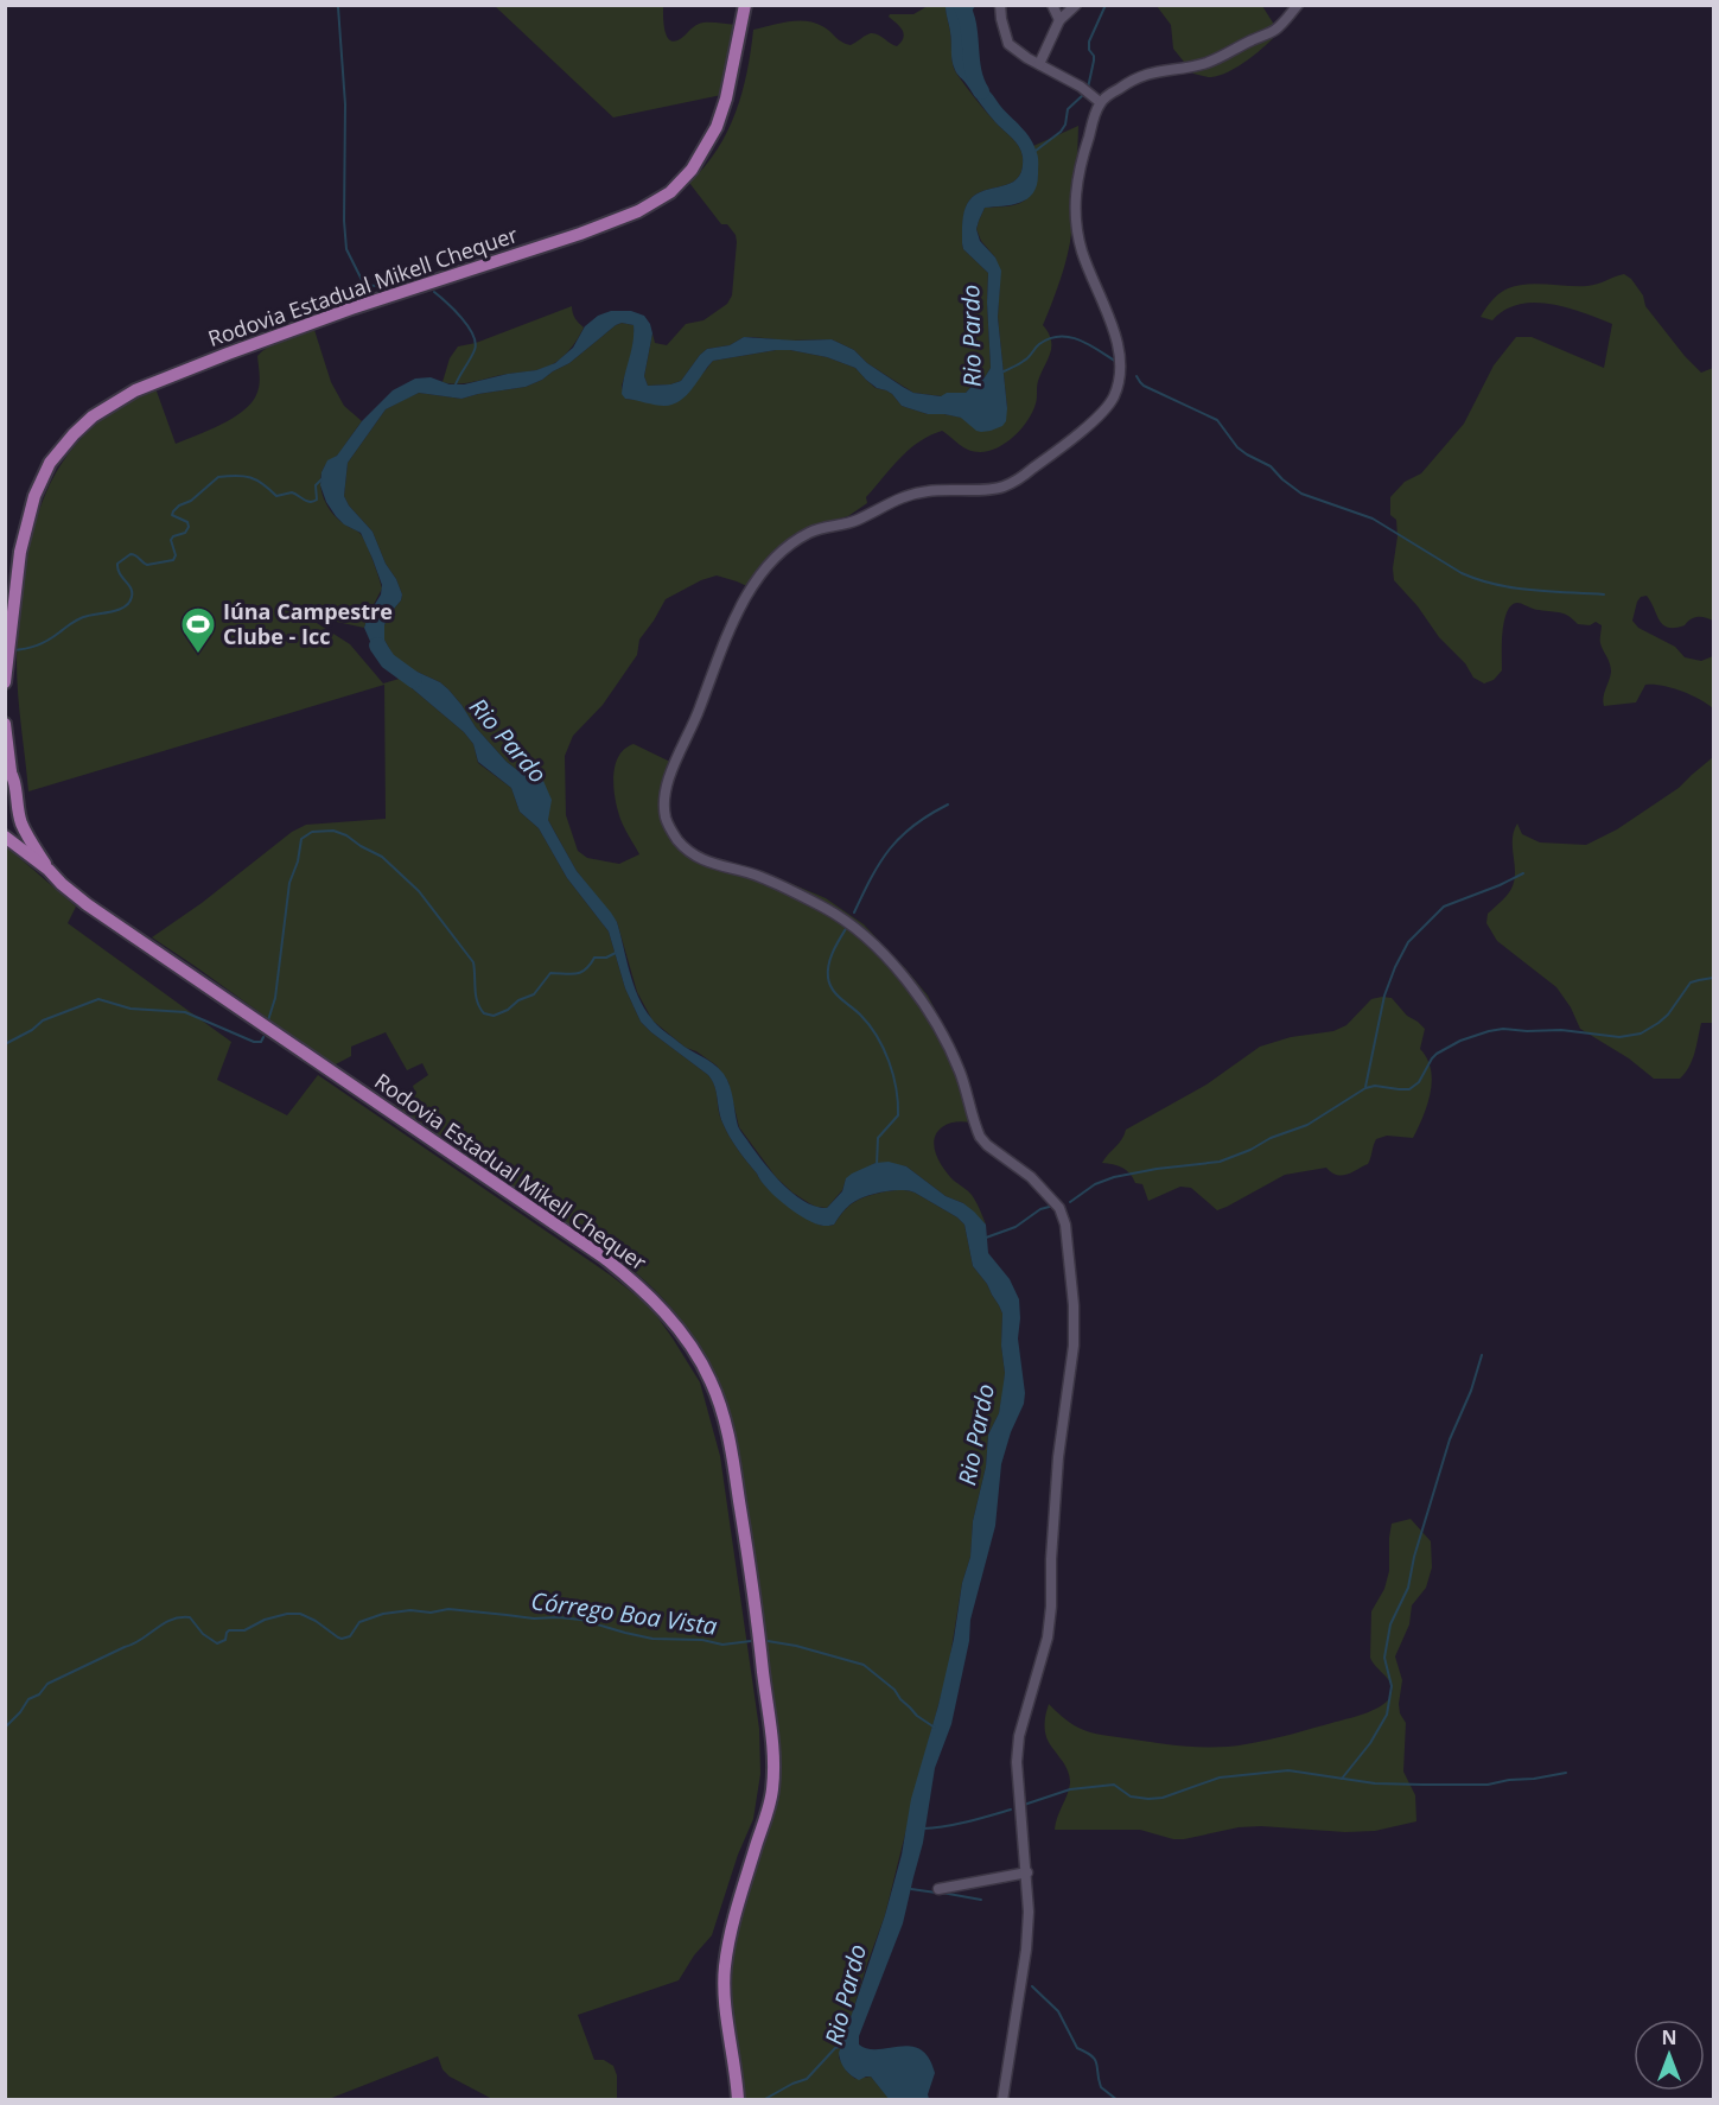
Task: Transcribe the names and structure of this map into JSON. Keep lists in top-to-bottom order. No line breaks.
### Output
{"streets":{"main road":["Rodovia Estadual Mikell Chequer"]},"water":["Rio Pardo","Córrego Boa Vista"],"places":{"sports":["Iúna Campestre Clube - Icc"]},"north":"top"}
